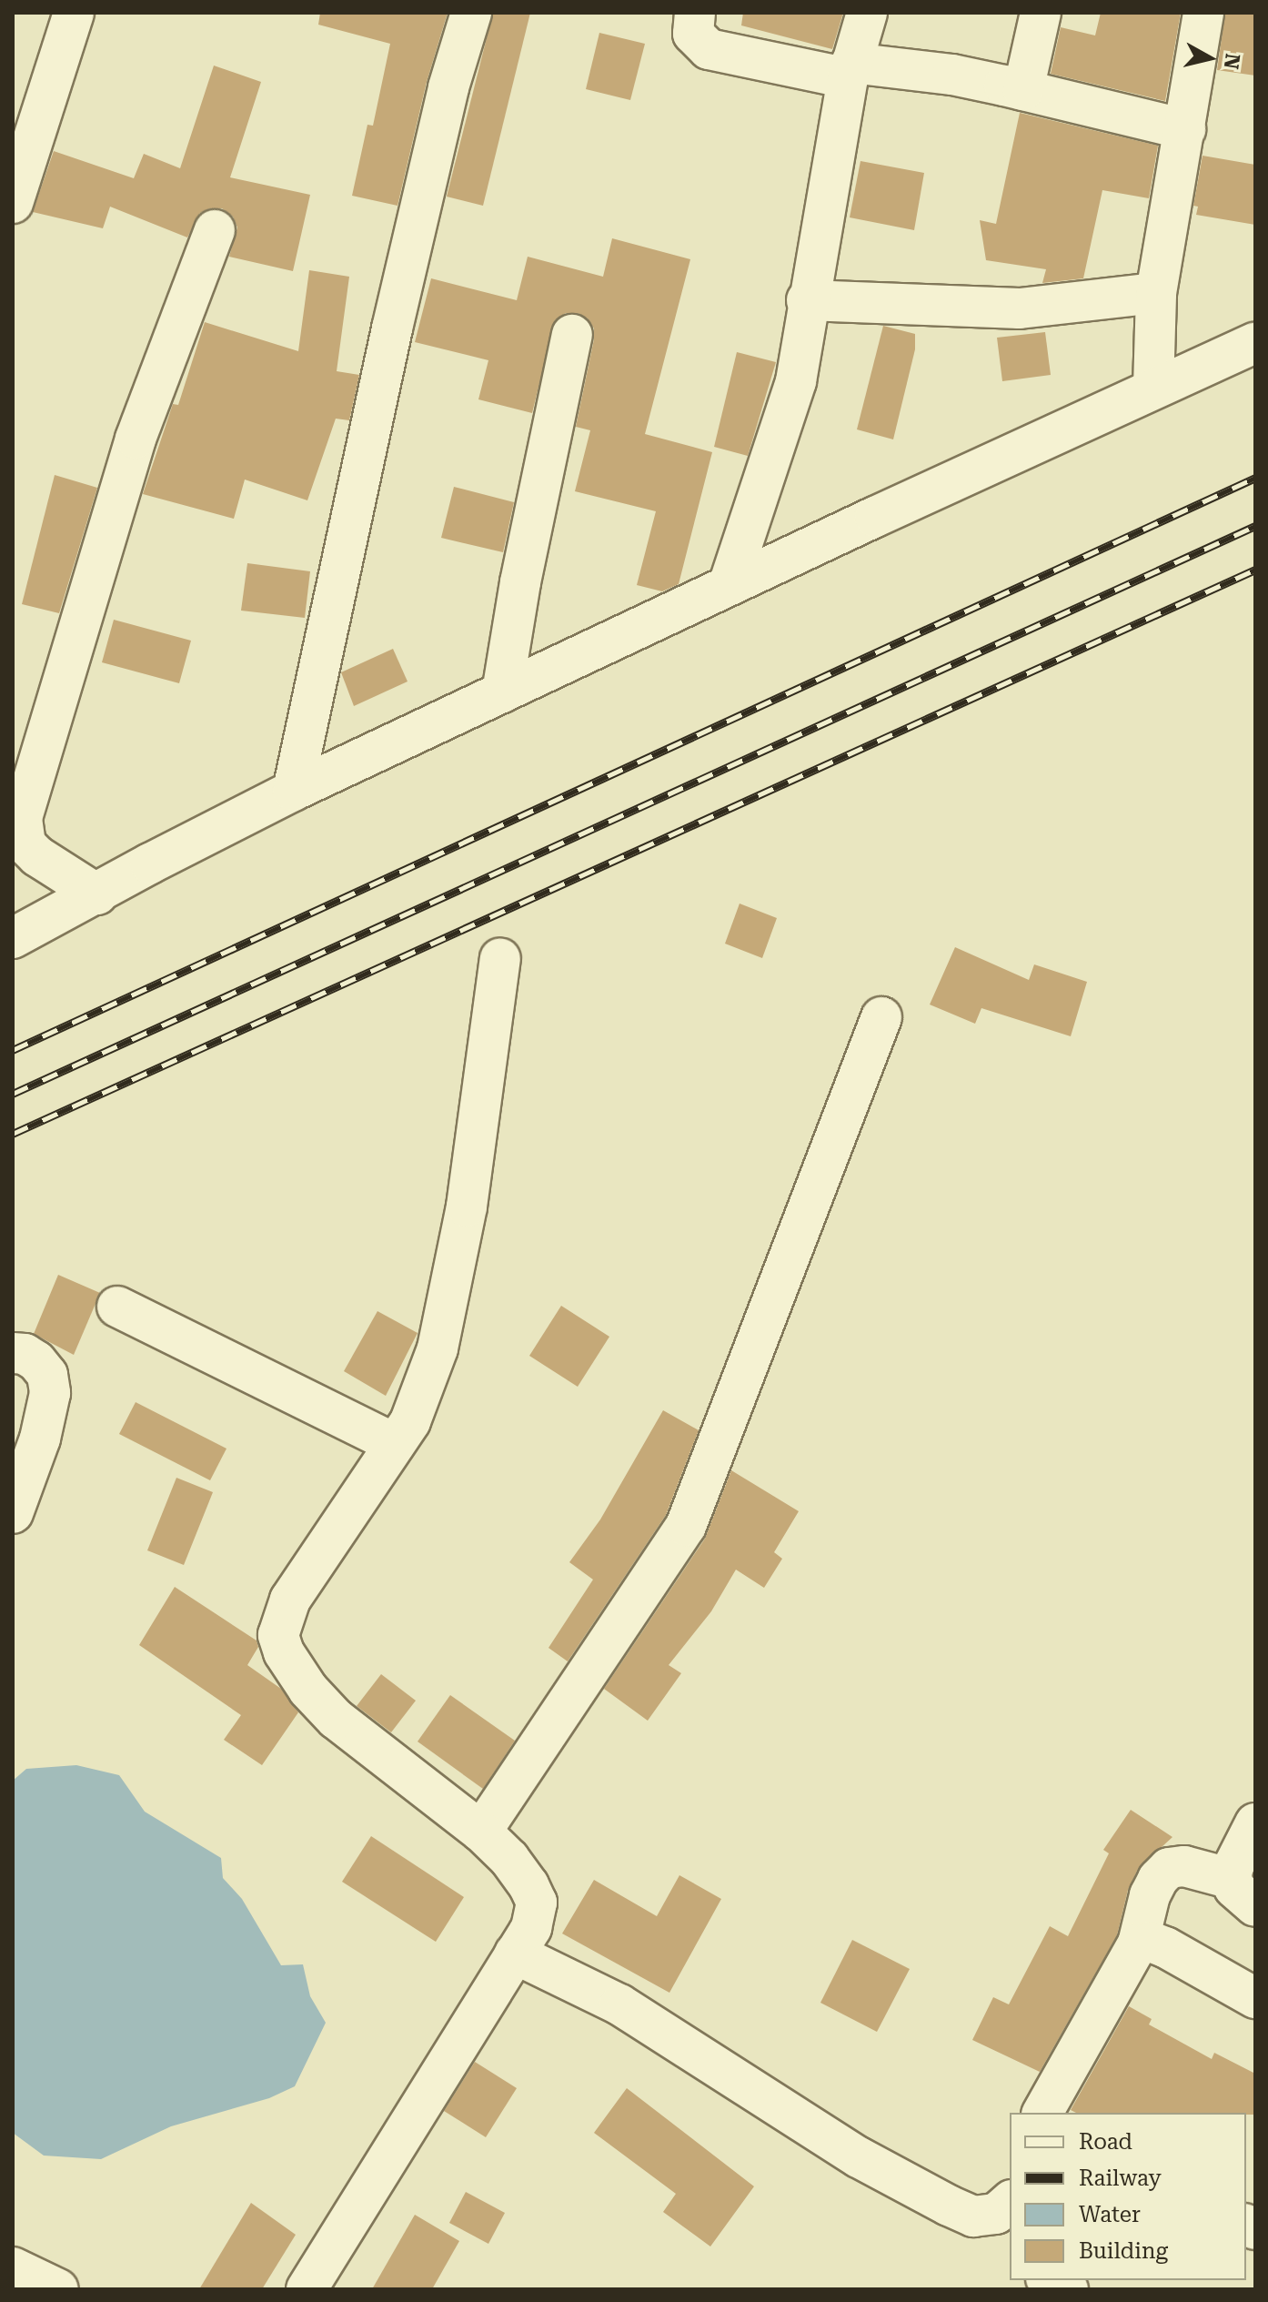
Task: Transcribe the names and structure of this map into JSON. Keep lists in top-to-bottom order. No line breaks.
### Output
{"legend":["Road","Railway","Water","Building"],"north":"right"}
